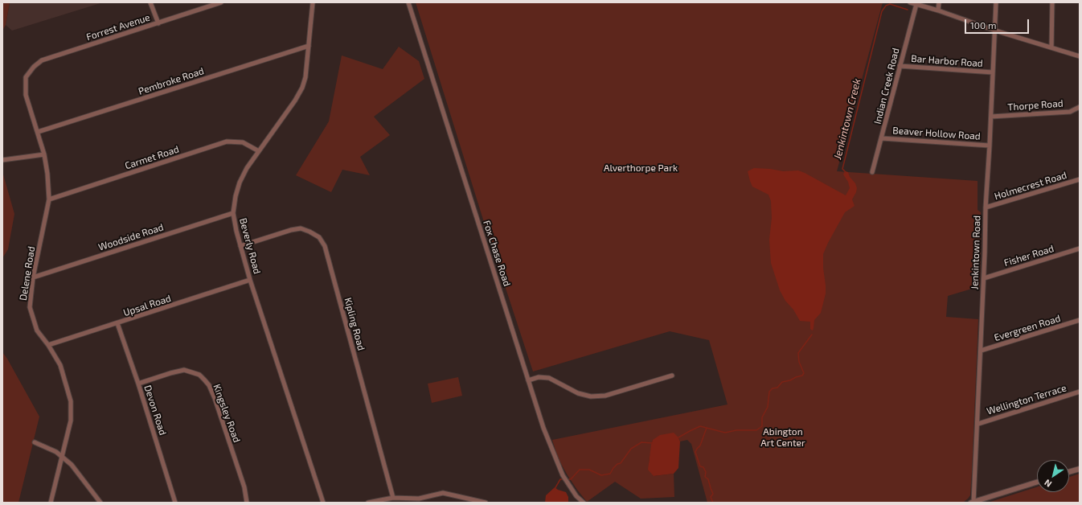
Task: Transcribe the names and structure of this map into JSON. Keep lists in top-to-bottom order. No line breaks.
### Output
{"streets":{"street":["Forrest Avenue","Bar Harbor Road","Pembroke Road","Indian Creek Road","Thorpe Road","Beaver Hollow Road","Carmet Road","Holmecrest Road","Woodside Road","Beverly Road","Jenkintown Road","Fox Chase Road","Fisher Road","Delene Road","Upsal Road","Kipling Road","Evergreen Road","Wellington Terrace","Devon Road","Kingsley Road"]},"crossings":[["Forrest Avenue","Delene Road"],["Bar Harbor Road","Indian Creek Road"],["Bar Harbor Road","Jenkintown Road"],["Pembroke Road","Beverly Road"],["Pembroke Road","Delene Road"],["Indian Creek Road","Beaver Hollow Road"],["Thorpe Road","Jenkintown Road"],["Beaver Hollow Road","Jenkintown Road"],["Carmet Road","Beverly Road"],["Carmet Road","Delene Road"],["Holmecrest Road","Jenkintown Road"],["Woodside Road","Beverly Road"],["Woodside Road","Delene Road"],["Beverly Road","Upsal Road"],["Beverly Road","Kipling Road"],["Jenkintown Road","Fisher Road"],["Jenkintown Road","Evergreen Road"],["Jenkintown Road","Wellington Terrace"],["Delene Road","Upsal Road"],["Upsal Road","Devon Road"],["Devon Road","Kingsley Road"]],"water":["Jenkintown Creek"],"parks":["Alverthorpe Park","Abington Art Center"],"scale_bar":"100 m","north":"bottom left"}
